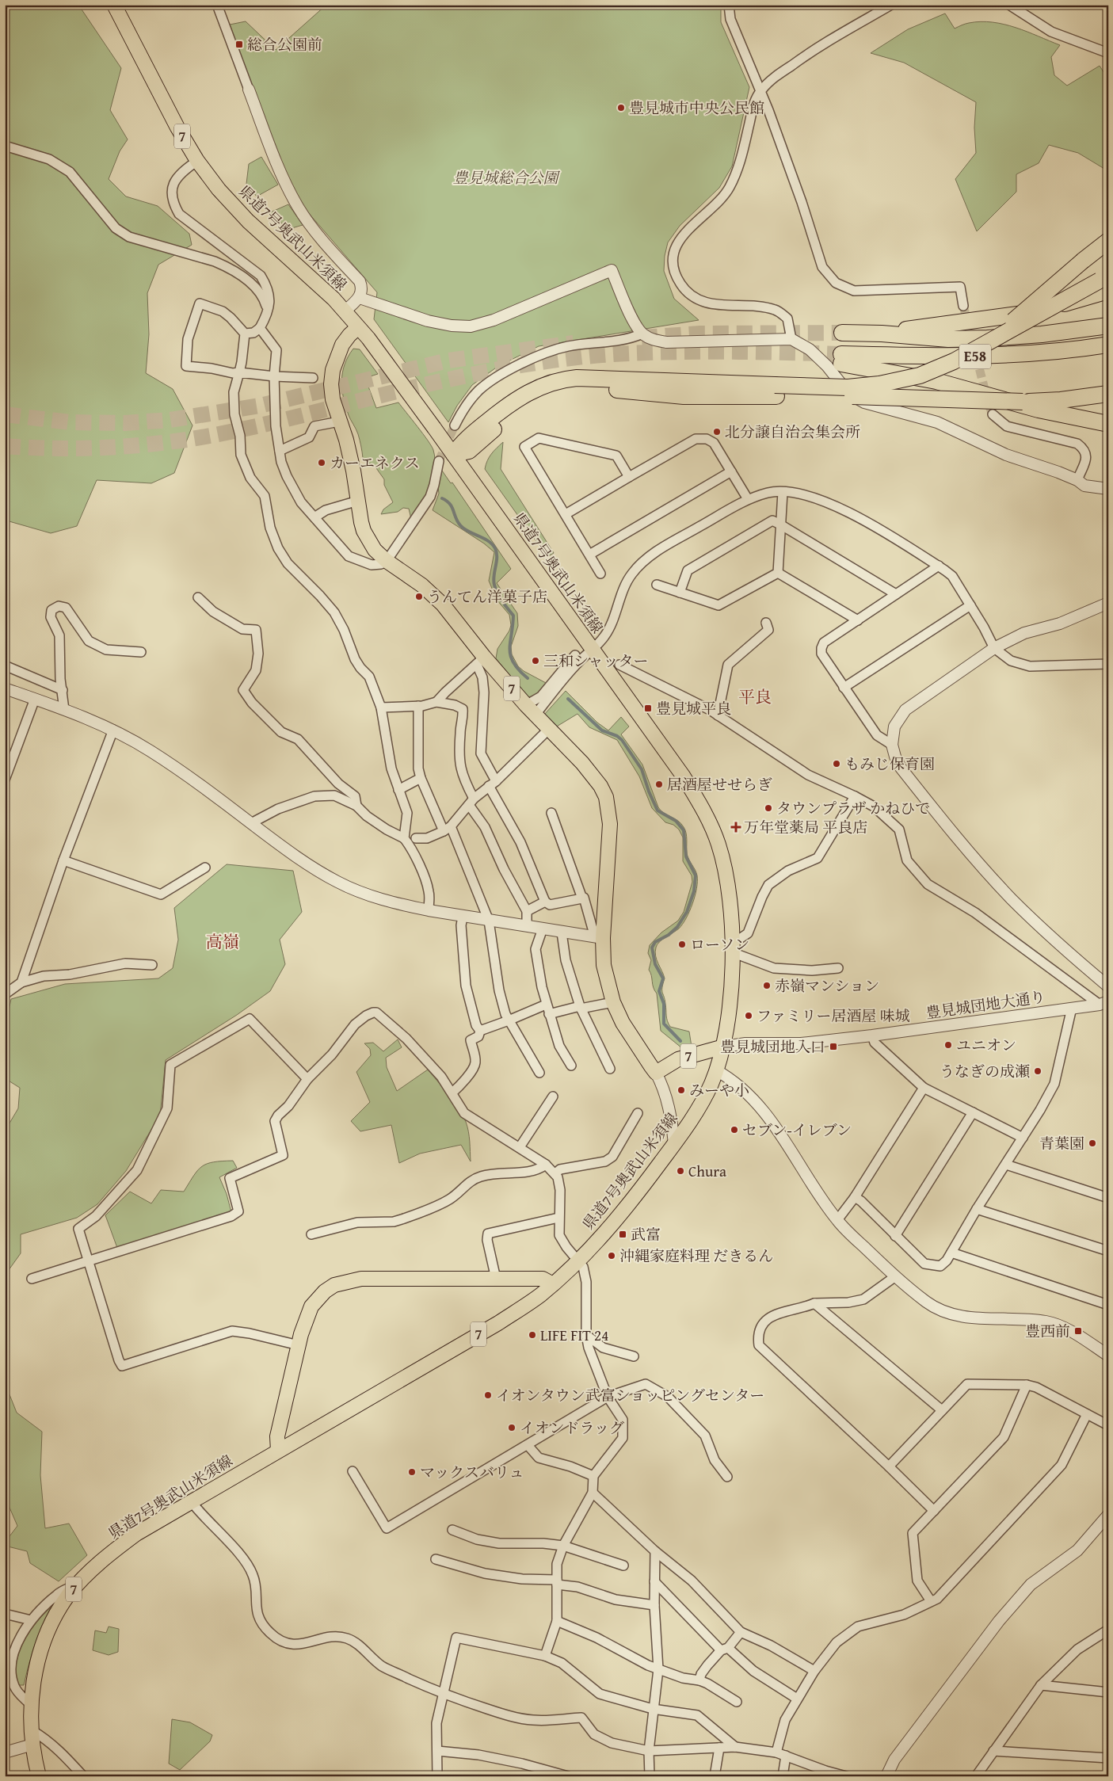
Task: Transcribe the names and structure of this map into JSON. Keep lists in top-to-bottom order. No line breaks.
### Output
{"streets":{"highway":["E58"],"main road":["7","県道7号奥武山米須線"],"street":["豊見城団地大通り"]},"crossings":[["7","県道7号奥武山米須線"],["7","豊見城団地大通り"],["県道7号奥武山米須線","豊見城団地大通り"]],"districts":["平良","高嶺"],"parks":["豊見城総合公園"],"places":{"transit":["総合公園前","豊見城平良","豊見城団地入口","武富","豊西前"],"other":["豊見城市中央公民館","北分譲自治会集会所","カーエネクス","うんてん洋菓子店","三和シャッター","もみじ保育園","居酒屋せせらぎ","タウンプラザ かねひで","ローソン","赤嶺マンション","ファミリー居酒屋 味城","ユニオン","うなぎの成瀬","みーや小","セブン-イレブン","青葉園","Chura","沖縄家庭料理 だきるん","LIFE FIT 24","イオンタウン武富ショッピングセンター","イオンドラッグ","マックスバリュ"],"health":["万年堂薬局 平良店"]}}
